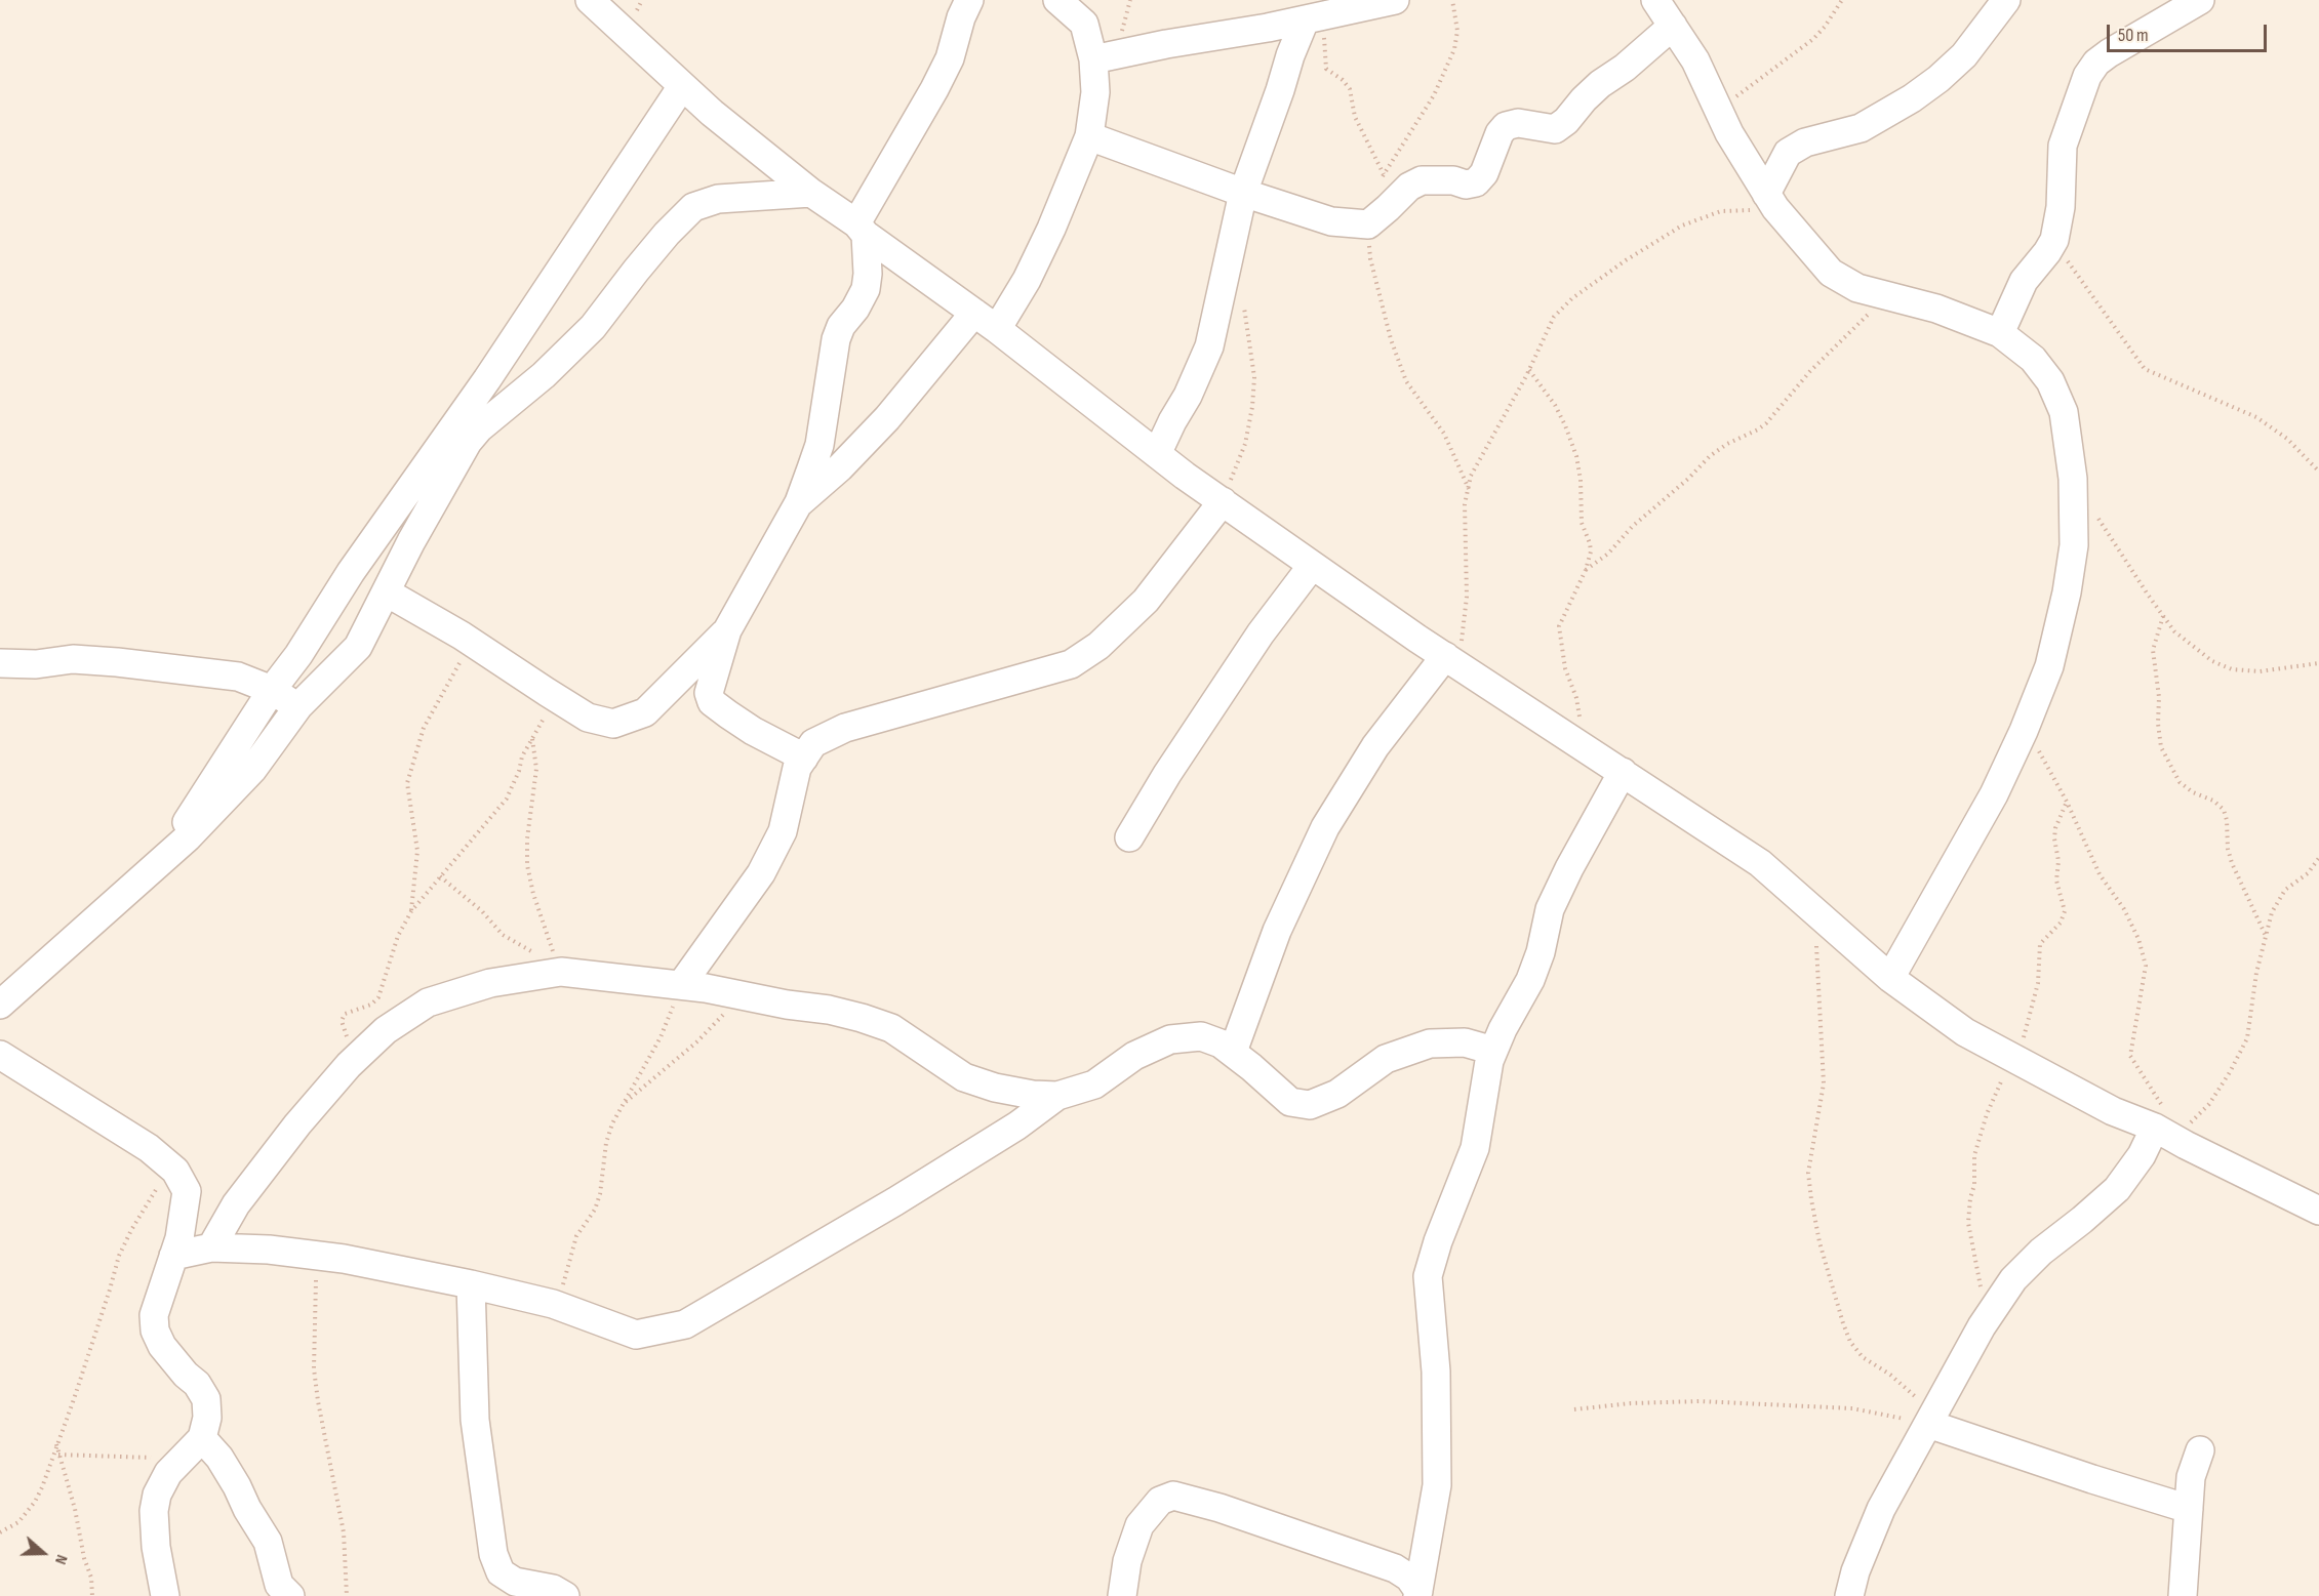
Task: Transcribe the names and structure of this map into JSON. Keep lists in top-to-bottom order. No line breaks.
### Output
{"scale_bar":"50 m","north":"right"}
